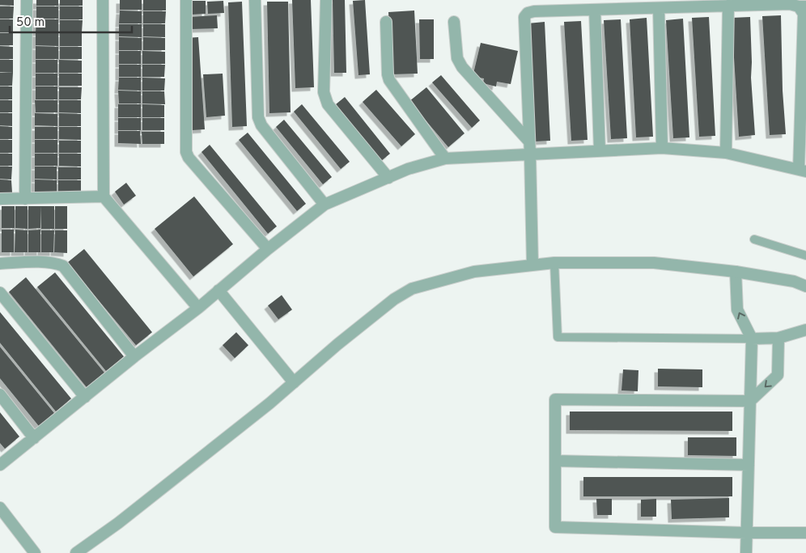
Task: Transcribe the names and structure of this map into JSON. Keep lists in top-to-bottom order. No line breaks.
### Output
{"scale_bar":"50 m"}
